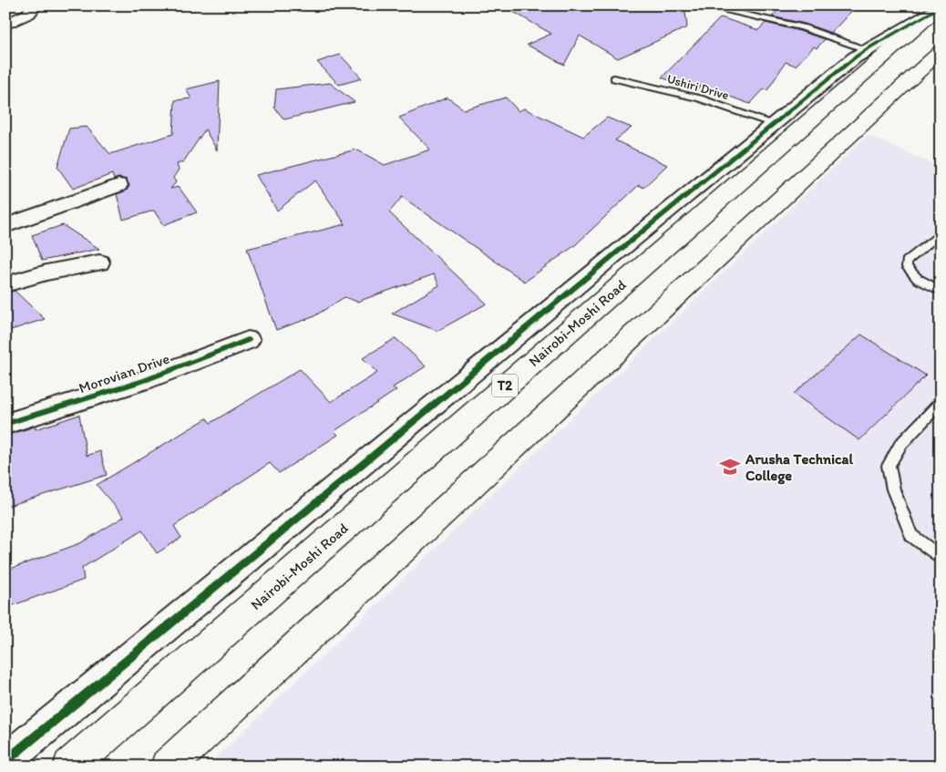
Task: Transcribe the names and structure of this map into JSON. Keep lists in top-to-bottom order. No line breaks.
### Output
{"streets":{"highway":["Nairobi-Moshi Road","T2"],"street":["Morovian Drive"],"lane":["Ushiri Drive"]},"places":{"school or university":["Arusha Technical College"]}}
